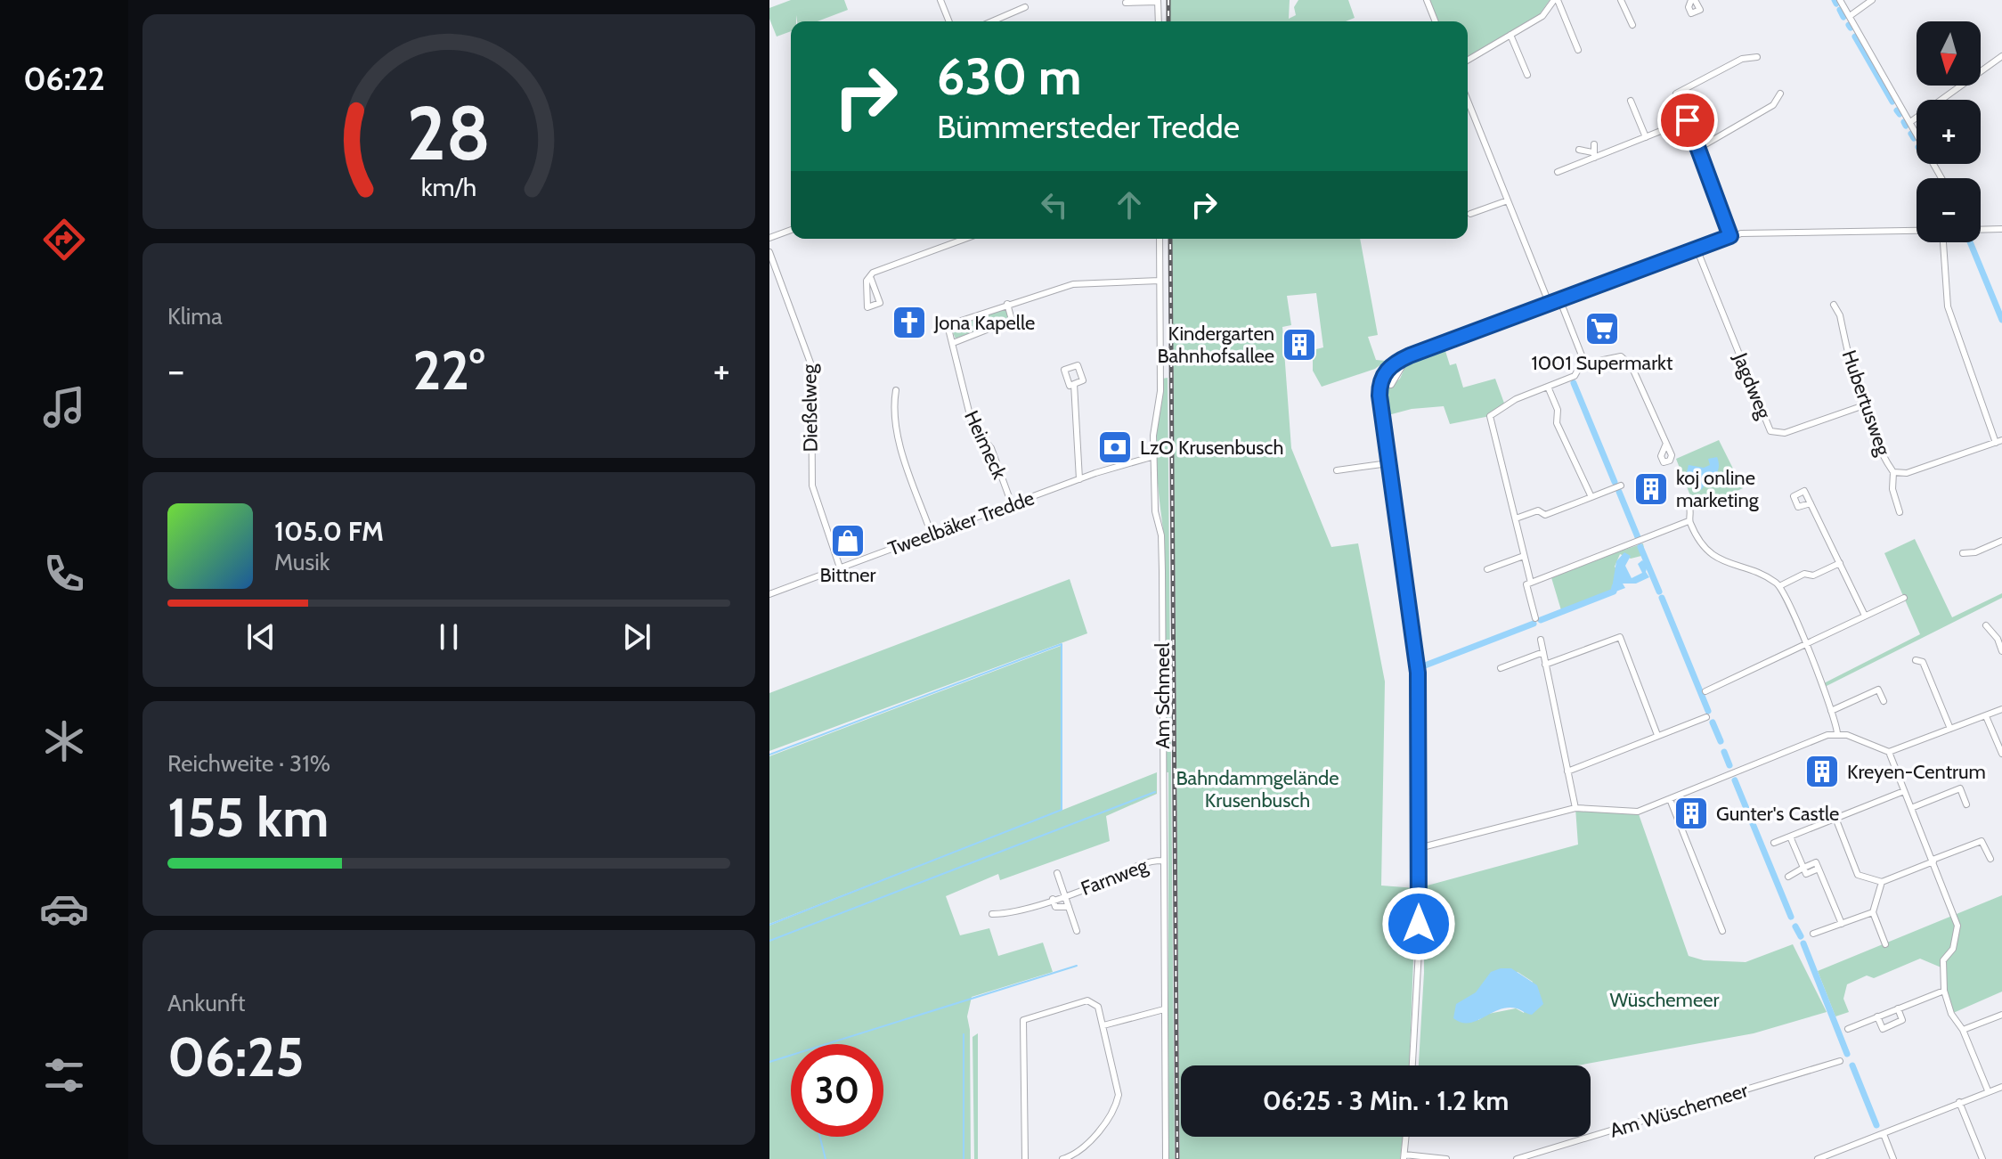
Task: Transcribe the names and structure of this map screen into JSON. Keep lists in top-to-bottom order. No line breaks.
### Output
{"streets":{"street":["Jagdweg","Hubertusweg","Dießelweg","Heimeck","Tweelbäker Tredde","Am Schmeel","Farnweg","Am Wüschemeer"]},"crossings":[["Jagdweg","Hubertusweg"],["Dießelweg","Tweelbäker Tredde"],["Heimeck","Tweelbäker Tredde"],["Tweelbäker Tredde","Am Schmeel"],["Am Schmeel","Farnweg"]],"parks":["Bahndammgelände Krusenbusch","Wüschemeer"],"places":{"church":["Jona Kapelle"],"supermarket":["1001 Supermarkt"],"building":["Kindergarten Bahnhofsallee","koj online marketing","Kreyen-Centrum","Gunter's Castle"],"bank":["LzO Krusenbusch"],"shop":["Bittner"]},"north":"bottom","page":{"tabs":"06:22","map_buttons":["+","−"],"turn":["630 m","Bümmersteder Tredde"],"tile":["Klima",["Reichweite · 31%","155 km"],["Ankunft","06:25"]],"heat":["−","22°","+"],"song":["105.0 FM","Musik"],"limit":"30","trip":"06:25 · 3 Min. · 1.2 km","gauge":["28","km/h"]}}
